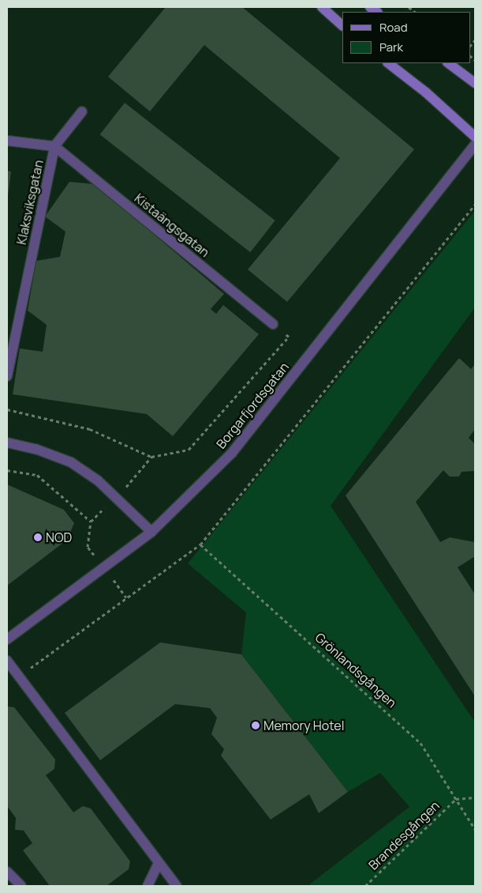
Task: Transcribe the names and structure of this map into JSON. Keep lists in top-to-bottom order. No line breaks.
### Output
{"streets":{"street":["Klaksviksgatan","Kistaängsgatan","Borgarfjordsgatan"],"path":["Grönlandsgången","Brandesgången"]},"crossings":[["Klaksviksgatan","Kistaängsgatan"],["Grönlandsgången","Brandesgången"]],"places":["NOD","Memory Hotel"],"legend":["Road","Park"]}
